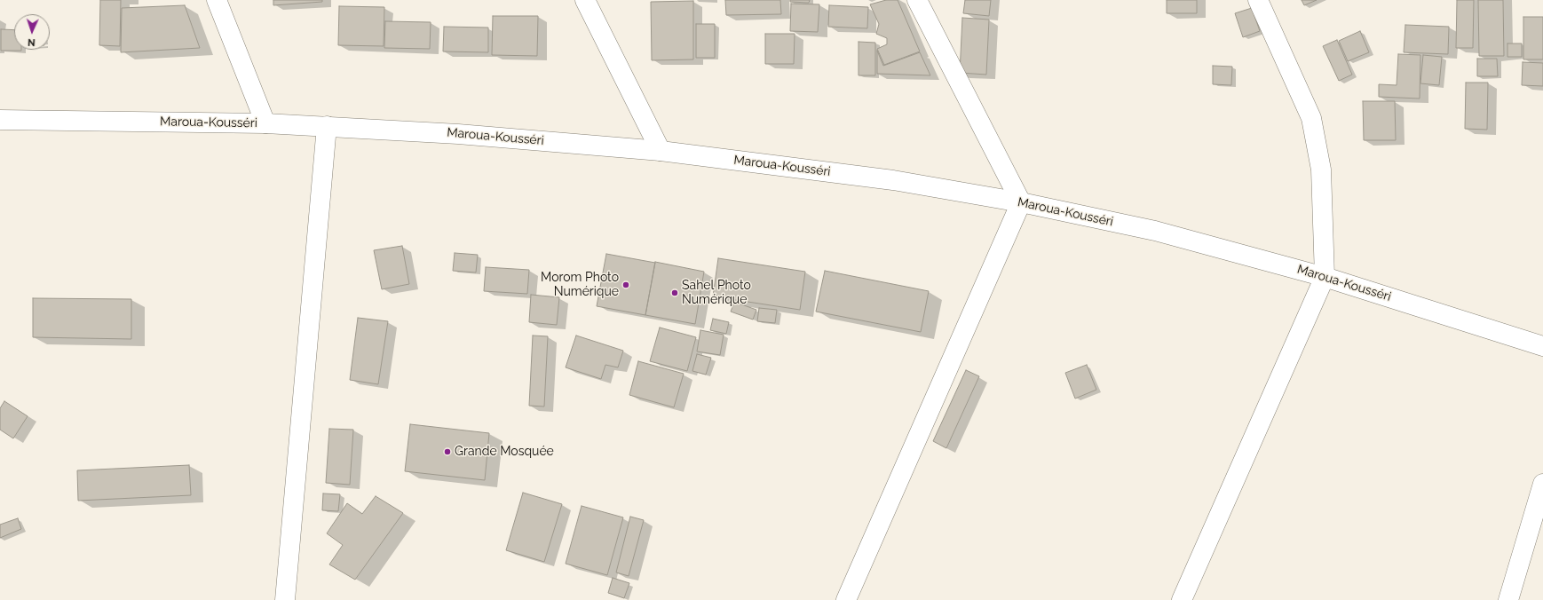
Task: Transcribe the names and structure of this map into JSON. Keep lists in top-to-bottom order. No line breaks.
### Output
{"streets":{"main road":["Maroua-Kousséri"]},"places":["Morom Photo Numérique","Sahel Photo Numérique","Grande Mosquée"],"north":"bottom"}
